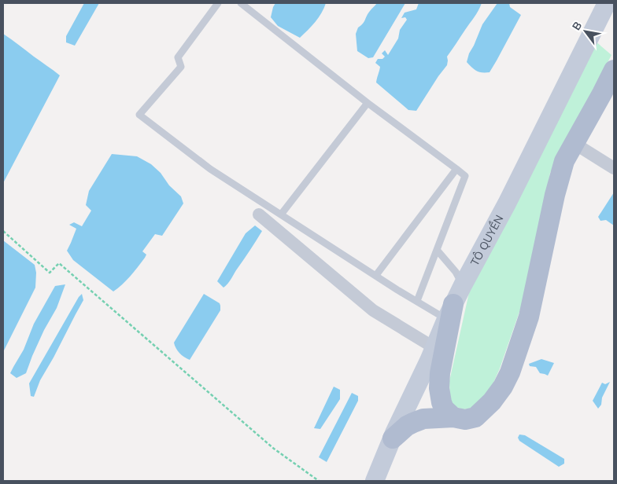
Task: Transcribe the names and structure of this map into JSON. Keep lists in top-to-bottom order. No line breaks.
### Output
{"streets":{"main road":["TÔ QUYỀN"]},"north":"top left"}
